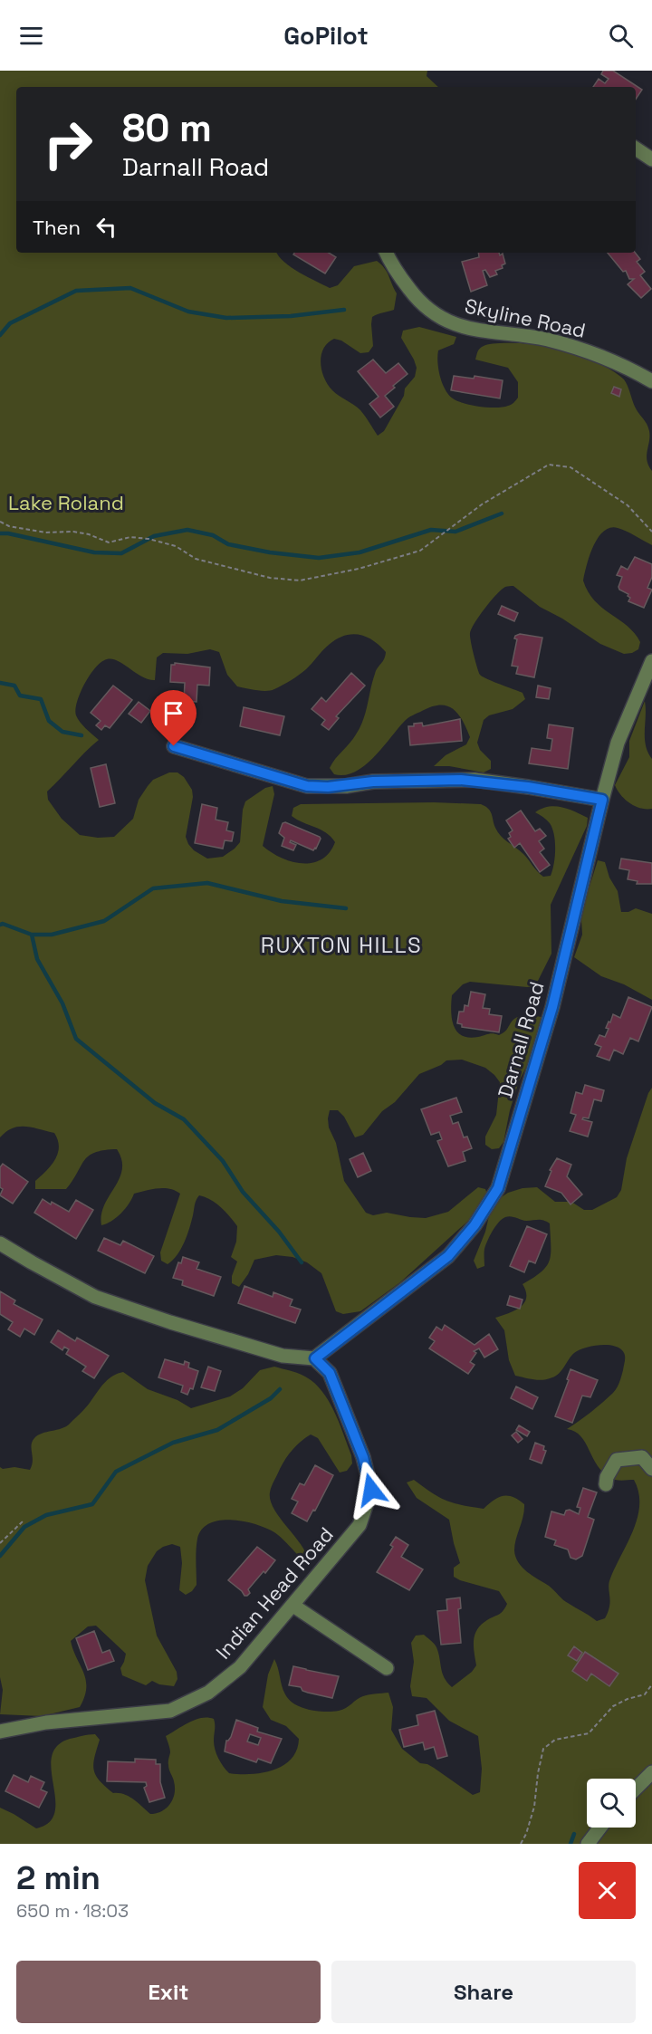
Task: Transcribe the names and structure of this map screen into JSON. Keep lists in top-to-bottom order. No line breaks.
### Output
{"streets":{"street":["Skyline Road","Darnall Road","Indian Head Road"]},"crossings":[["Darnall Road","Indian Head Road"]],"districts":["RUXTON HILLS"],"parks":["Lake Roland"],"page":{"header":"GoPilot","turn":["80 m","Darnall Road"],"then":"Then","heading":["2 min","650 m · 18:03"],"buttons":["Exit","Share"]}}
